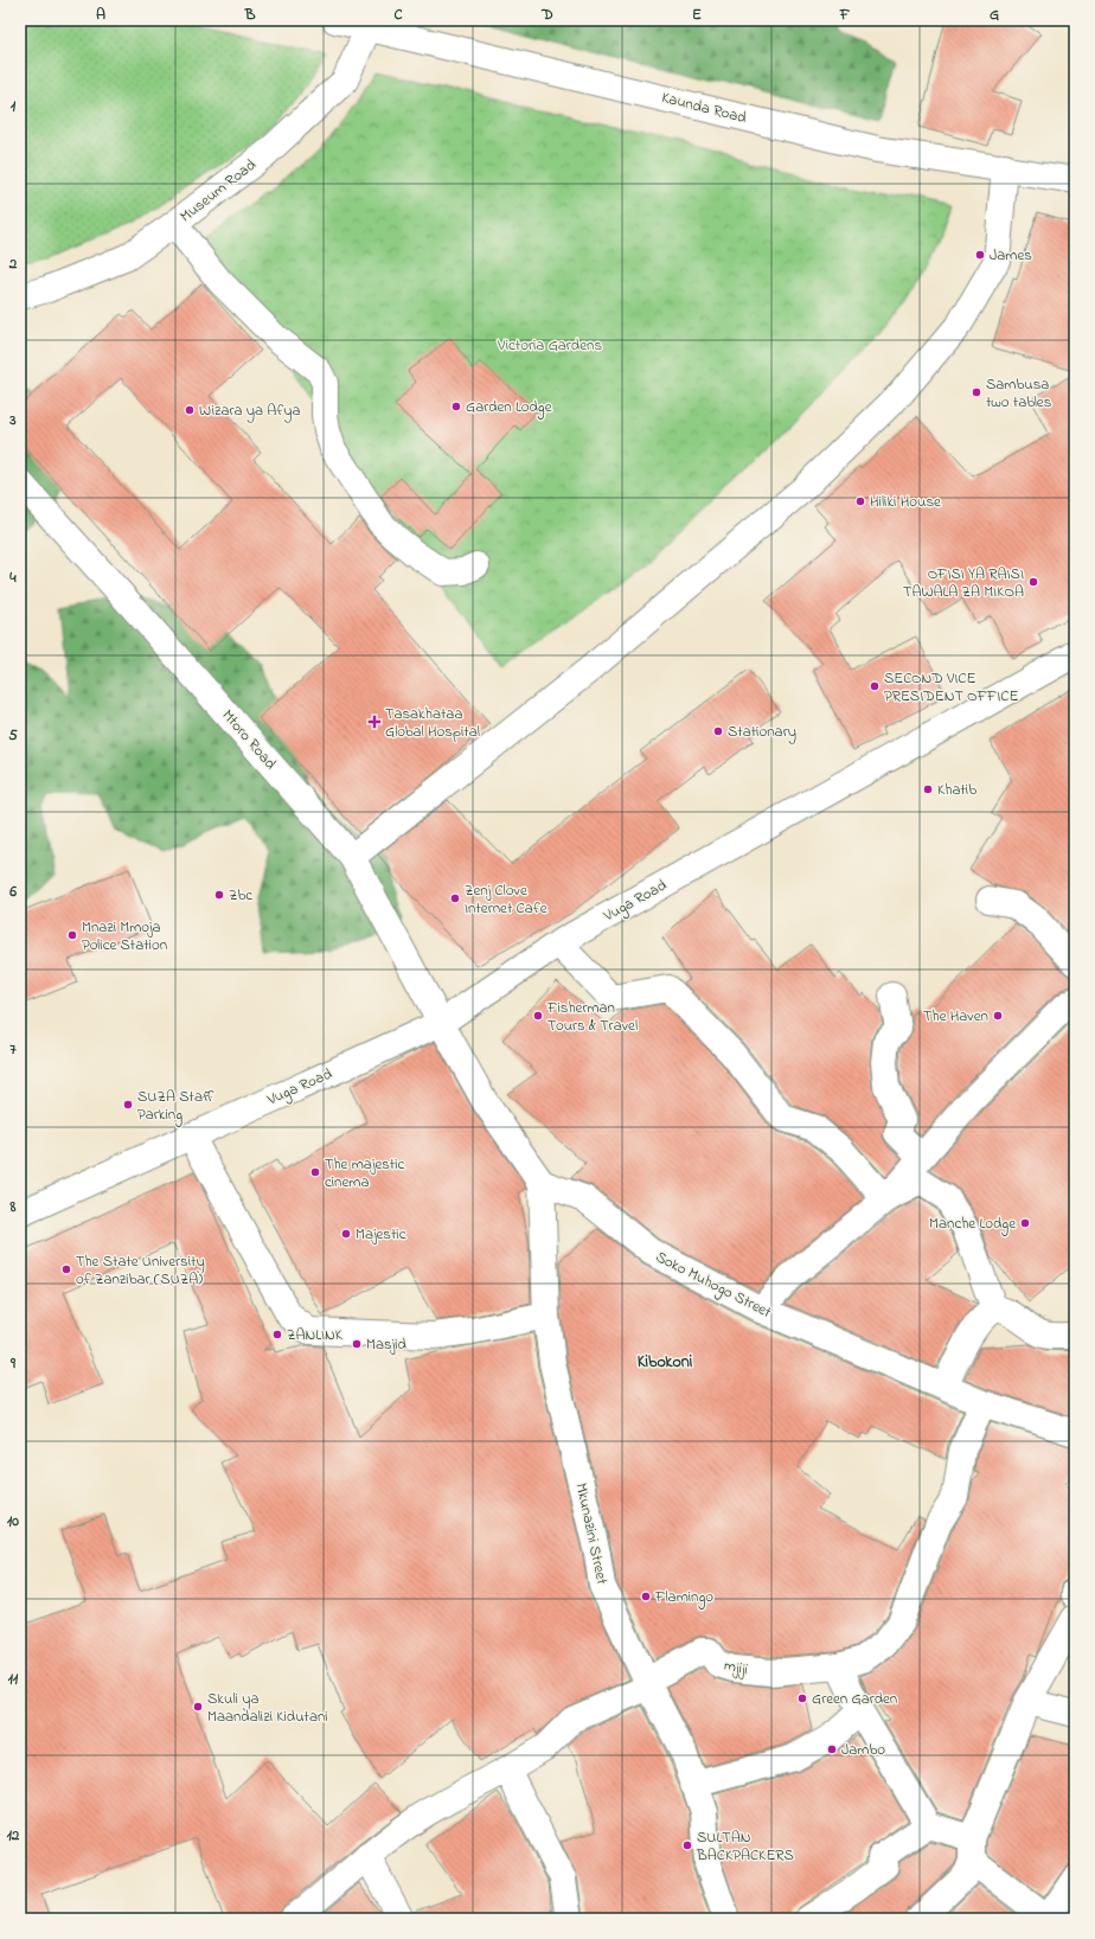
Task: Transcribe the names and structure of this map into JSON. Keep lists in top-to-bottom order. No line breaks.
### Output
{"streets":{"street":["Kaunda Road","Museum Road","Mtoro Road","Vuga Road","Soko Muhogo Street","Mkunazini Street","mjiji"]},"crossings":[["Kaunda Road","Museum Road"],["Mtoro Road","Vuga Road"],["Soko Muhogo Street","Mkunazini Street"],["Mkunazini Street","mjiji"]],"districts":["Kibokoni"],"parks":["Victoria Gardens"],"places":{"other":["James","Sambusa two tables","Garden Lodge","Wizara ya Afya","Hiliki House","OFISI YA RAISI TAWALA ZA MIKOA","SECOND VICE PRESIDENT OFFICE","Stationary","Khatib","Zbc","Zenj Clove Internet Cafe","Mnazi Mmoja Police Station","Fisherman Tours & Travel","The Haven","SUZA Staff Parking","The majestic cinema","Manche Lodge","Majestic","The State University of Zanzibar (SUZA)","ZANLINK","Masjid","Flamingo","Green Garden","Skuli ya Maandalizi Kidutani","Jambo","SULTAN BACKPACKERS"],"health":["Tasakhataa Global Hospital"]},"grid":{"columns":["A","B","C","D","E","F","G"],"rows":["1","2","3","4","5","6","7","8","9","10","11","12"]}}
